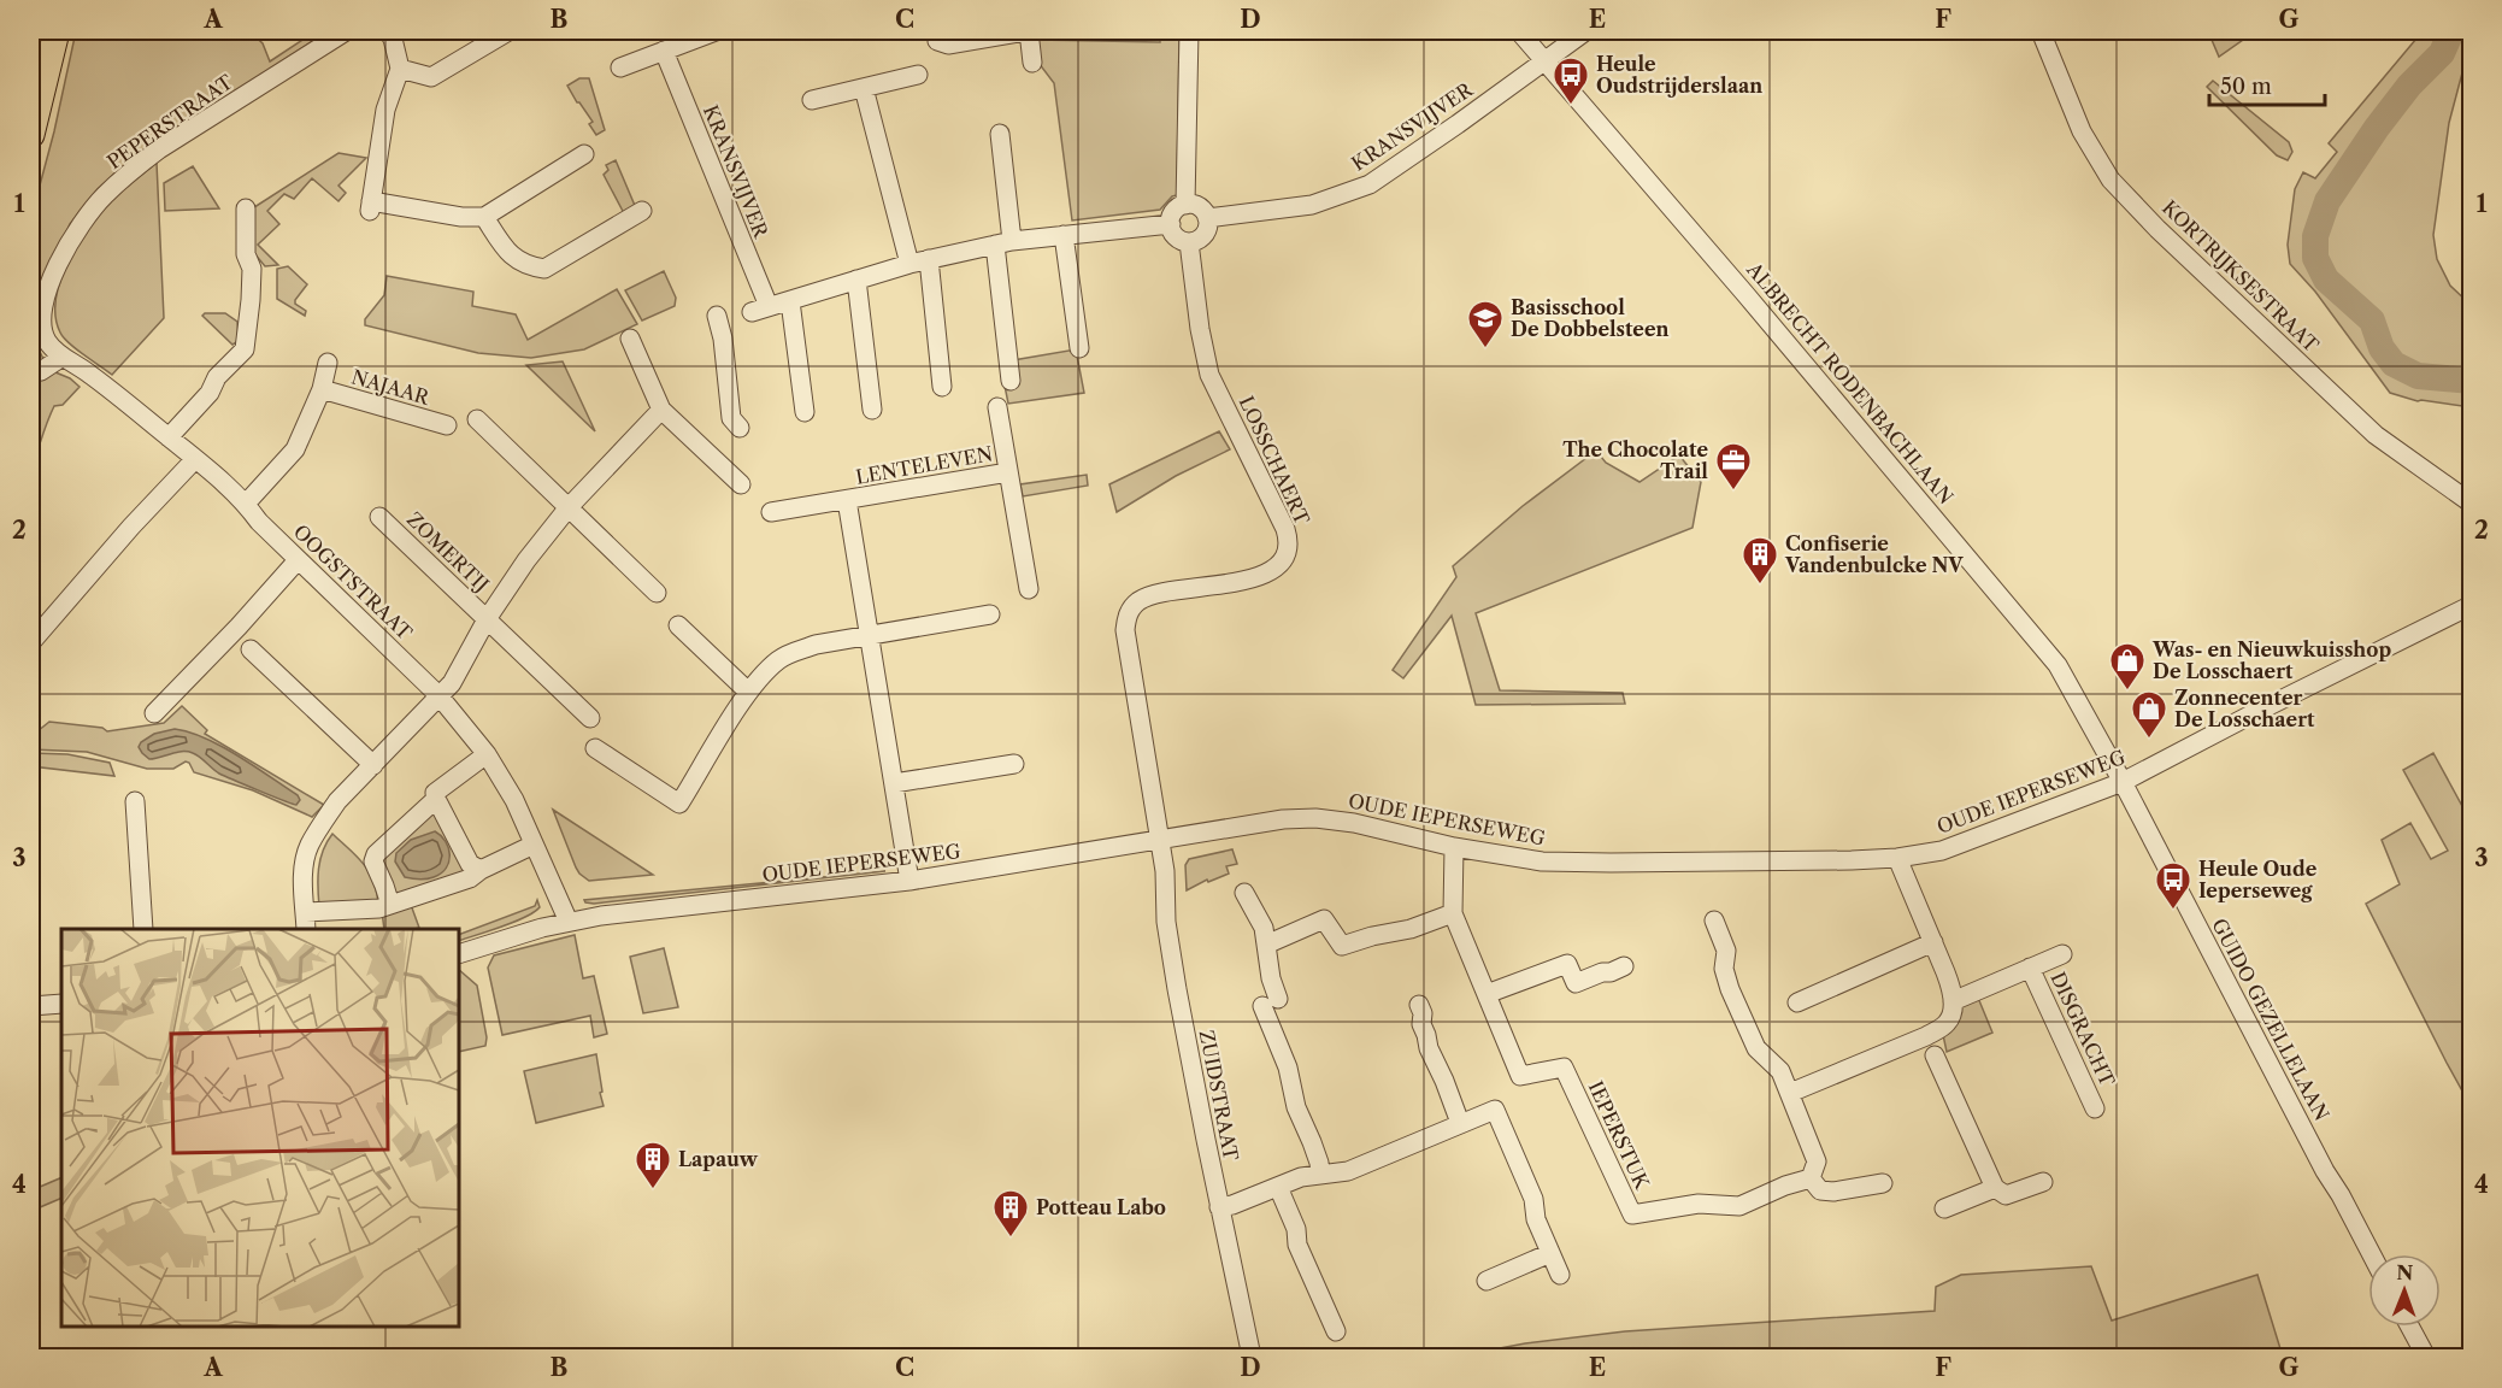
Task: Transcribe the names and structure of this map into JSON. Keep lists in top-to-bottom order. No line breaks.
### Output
{"streets":{"street":["PEPERSTRAAT","KRANSVIJVER","KORTRIJKSESTRAAT","ALBRECHT RODENBACHLAAN","NAJAAR","LOSSCHAERT","LENTELEVEN","ZOMERTIJ","OOGSTSTRAAT","OUDE IEPERSEWEG","GUIDO GEZELLELAAN","DISGRACHT","ZUIDSTRAAT","IEPERSTUK"]},"crossings":[["PEPERSTRAAT","OOGSTSTRAAT"],["KRANSVIJVER","ALBRECHT RODENBACHLAAN"],["KRANSVIJVER","LOSSCHAERT"],["ALBRECHT RODENBACHLAAN","OUDE IEPERSEWEG"],["ALBRECHT RODENBACHLAAN","GUIDO GEZELLELAAN"],["NAJAAR","OOGSTSTRAAT"],["LOSSCHAERT","OUDE IEPERSEWEG"],["LOSSCHAERT","ZUIDSTRAAT"],["LENTELEVEN","OUDE IEPERSEWEG"],["ZOMERTIJ","OOGSTSTRAAT"],["OOGSTSTRAAT","OUDE IEPERSEWEG"],["OUDE IEPERSEWEG","GUIDO GEZELLELAAN"],["OUDE IEPERSEWEG","ZUIDSTRAAT"],["OUDE IEPERSEWEG","IEPERSTUK"]],"places":{"bus stop":["Heule Oudstrijderslaan","Heule Oude Ieperseweg"],"school or university":["Basisschool De Dobbelsteen"],"office":["The Chocolate Trail"],"building":["Confiserie Vandenbulcke NV","Lapauw","Potteau Labo"],"shop":["Was- en Nieuwkuisshop De Losschaert","Zonnecenter De Losschaert"]},"scale_bar":"50 m","north":"top","grid":{"columns":["A","B","C","D","E","F","G"],"rows":["1","2","3","4"]}}
